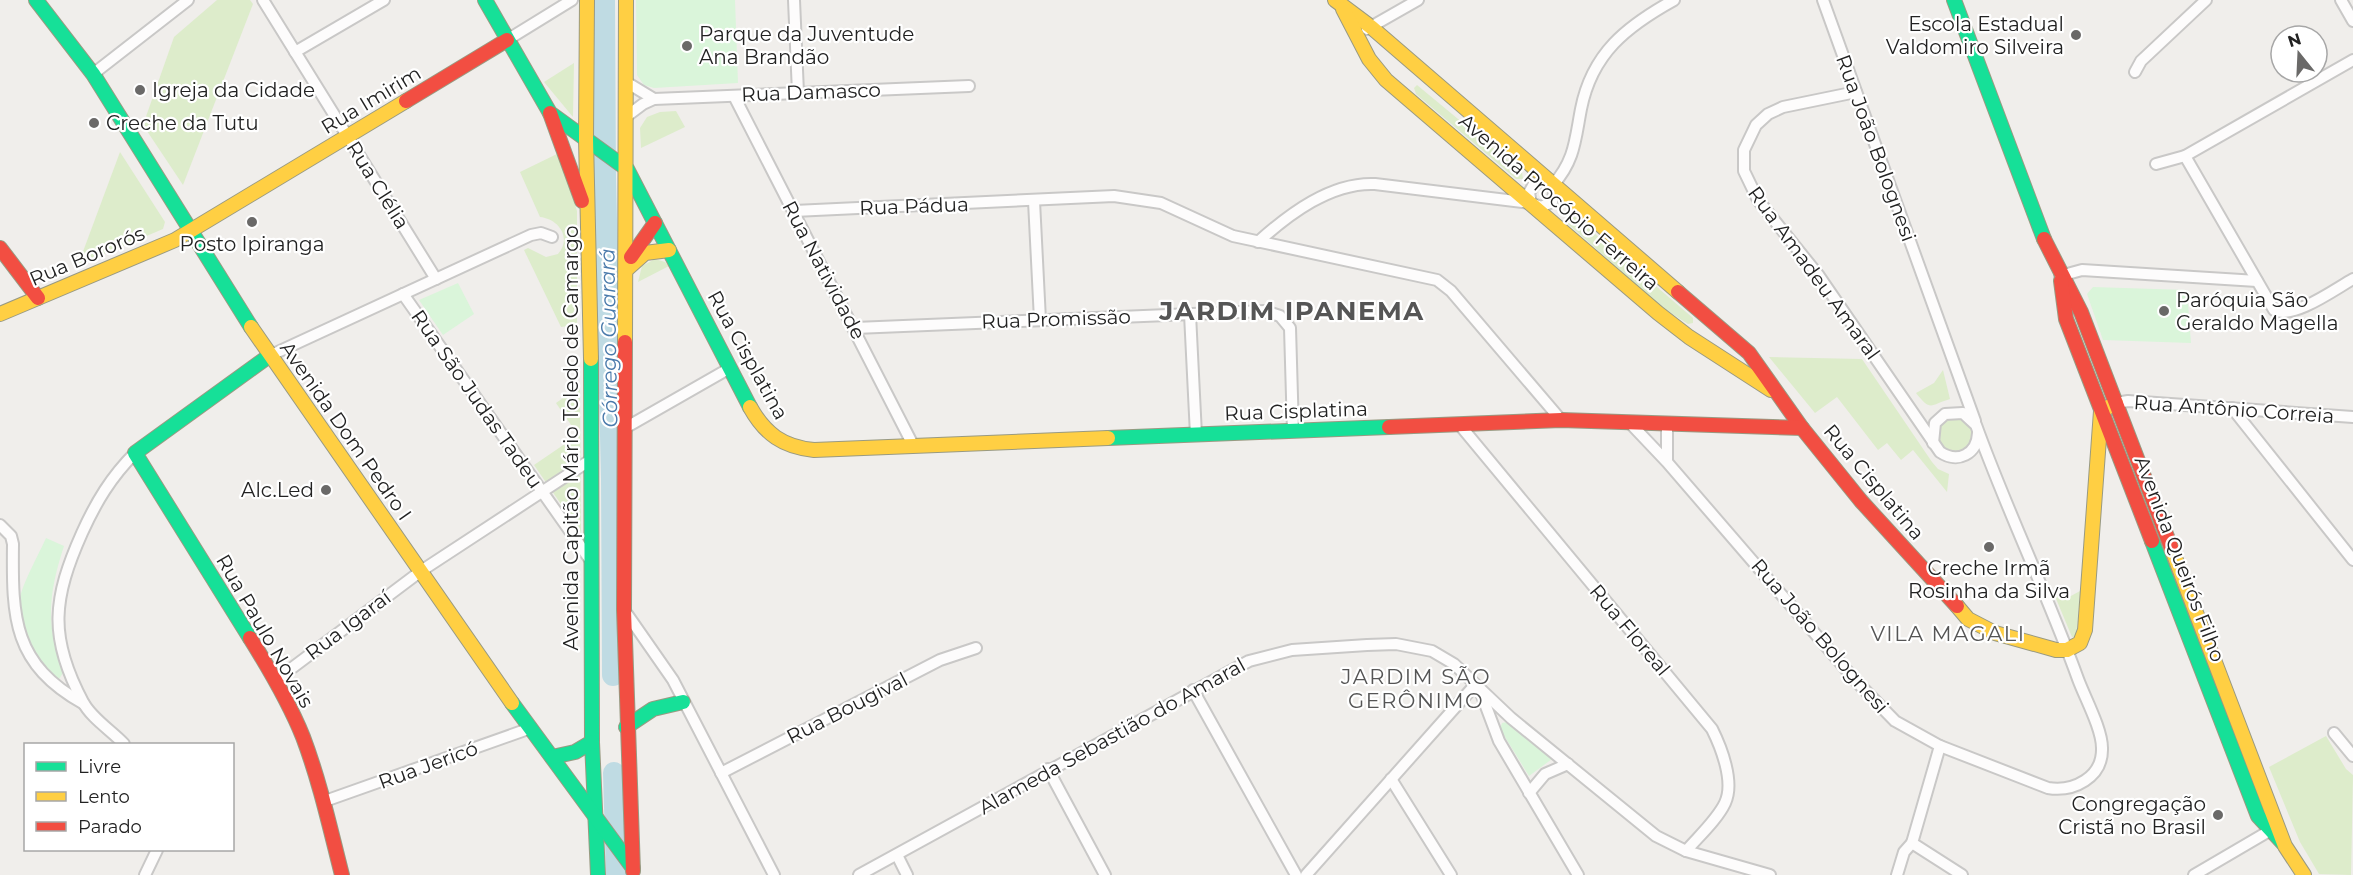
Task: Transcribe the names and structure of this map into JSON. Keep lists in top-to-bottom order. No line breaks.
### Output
{"streets":{"street":["Rua Damasco","Rua Imirim","Rua João Bolognesi","Rua Clélia","Avenida Procópio Ferreira","Rua Pádua","Rua Bororós","Rua Natividade","Rua Amadeu Amaral","Rua Promissão","Rua Cisplatina","Rua São Judas Tadeu","Rua Antônio Correia","Avenida Dom Pedro I","Avenida Capitão Mário Toledo de Camargo","Avenida Queirós Filho","Rua Igaraí","Rua Floreal","Rua Paulo Novais","Rua Bougival","Alameda Sebastião do Amaral","Rua Jericó"]},"crossings":[["Rua Damasco","Rua Natividade"],["Rua Imirim","Rua Clélia"],["Rua Imirim","Rua Bororós"],["Rua Imirim","Rua Cisplatina"],["Rua Imirim","Avenida Dom Pedro I"],["Rua João Bolognesi","Rua Amadeu Amaral"],["Rua João Bolognesi","Rua Cisplatina"],["Avenida Procópio Ferreira","Rua Cisplatina"],["Rua Pádua","Rua Natividade"],["Rua Pádua","Rua Cisplatina"],["Rua Bororós","Avenida Dom Pedro I"],["Rua Natividade","Rua Promissão"],["Rua Natividade","Rua Cisplatina"],["Rua Promissão","Rua Cisplatina"],["Rua Cisplatina","Avenida Capitão Mário Toledo de Camargo"],["Rua Cisplatina","Rua Floreal"],["Rua São Judas Tadeu","Avenida Capitão Mário Toledo de Camargo"],["Rua São Judas Tadeu","Rua Igaraí"],["Rua Antônio Correia","Avenida Queirós Filho"],["Avenida Dom Pedro I","Avenida Capitão Mário Toledo de Camargo"],["Avenida Dom Pedro I","Rua Igaraí"],["Avenida Dom Pedro I","Rua Jericó"],["Avenida Capitão Mário Toledo de Camargo","Rua Igaraí"],["Rua Igaraí","Rua Paulo Novais"],["Rua Floreal","Alameda Sebastião do Amaral"],["Rua Paulo Novais","Rua Jericó"]],"districts":["JARDIM IPANEMA","VILA MAGALI","JARDIM SÃO GERÔNIMO"],"water":["Córrego Guarará"],"places":["Escola Estadual Valdomiro Silveira","Parque da Juventude Ana Brandão","Igreja da Cidade","Creche da Tutu","Posto Ipiranga","Paróquia São Geraldo Magella","Alc.Led","Creche Irmã Rosinha da Silva","Congregação Cristã no Brasil"],"legend":["Livre","Lento","Parado"],"north":"top"}
